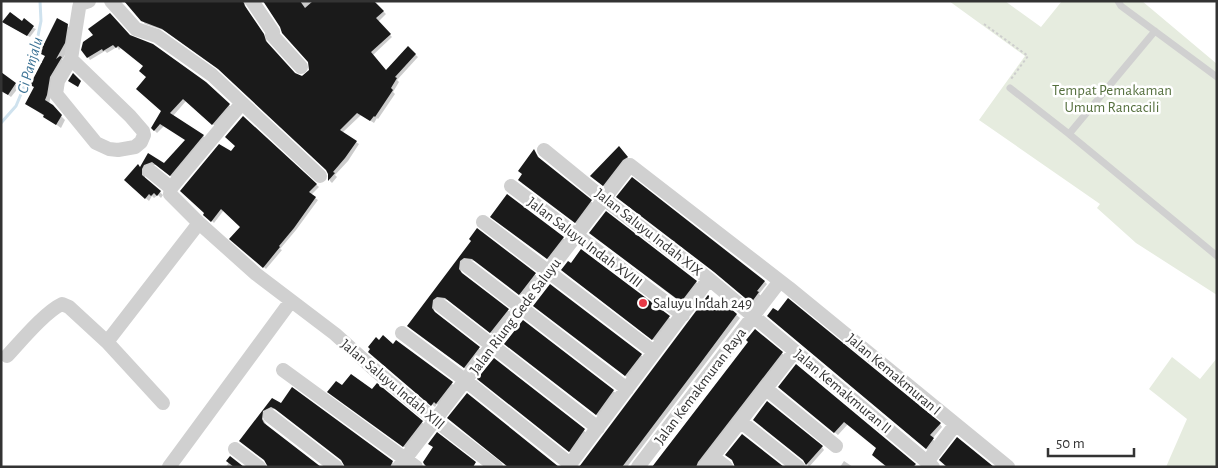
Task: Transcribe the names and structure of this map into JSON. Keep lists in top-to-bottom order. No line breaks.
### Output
{"streets":{"street":["Jalan Saluyu Indah XIX","Jalan Saluyu Indah XVIII","Jalan Riung Gede Saluyu","Jalan Kemakmuran I","Jalan Saluyu Indah XIII","Jalan Kemakmuran Raya","Jalan Kemakmuran II"]},"crossings":[["Jalan Saluyu Indah XIX","Jalan Riung Gede Saluyu"],["Jalan Saluyu Indah XIX","Jalan Kemakmuran Raya"],["Jalan Saluyu Indah XIX","Jalan Kemakmuran II"],["Jalan Saluyu Indah XVIII","Jalan Riung Gede Saluyu"],["Jalan Riung Gede Saluyu","Jalan Kemakmuran I"],["Jalan Riung Gede Saluyu","Jalan Saluyu Indah XIII"],["Jalan Kemakmuran I","Jalan Kemakmuran Raya"],["Jalan Kemakmuran Raya","Jalan Kemakmuran II"]],"water":["Ci Panjalu"],"parks":["Tempat Pemakaman Umum Rancacili"],"places":["Saluyu Indah 249"],"scale_bar":"50 m"}
